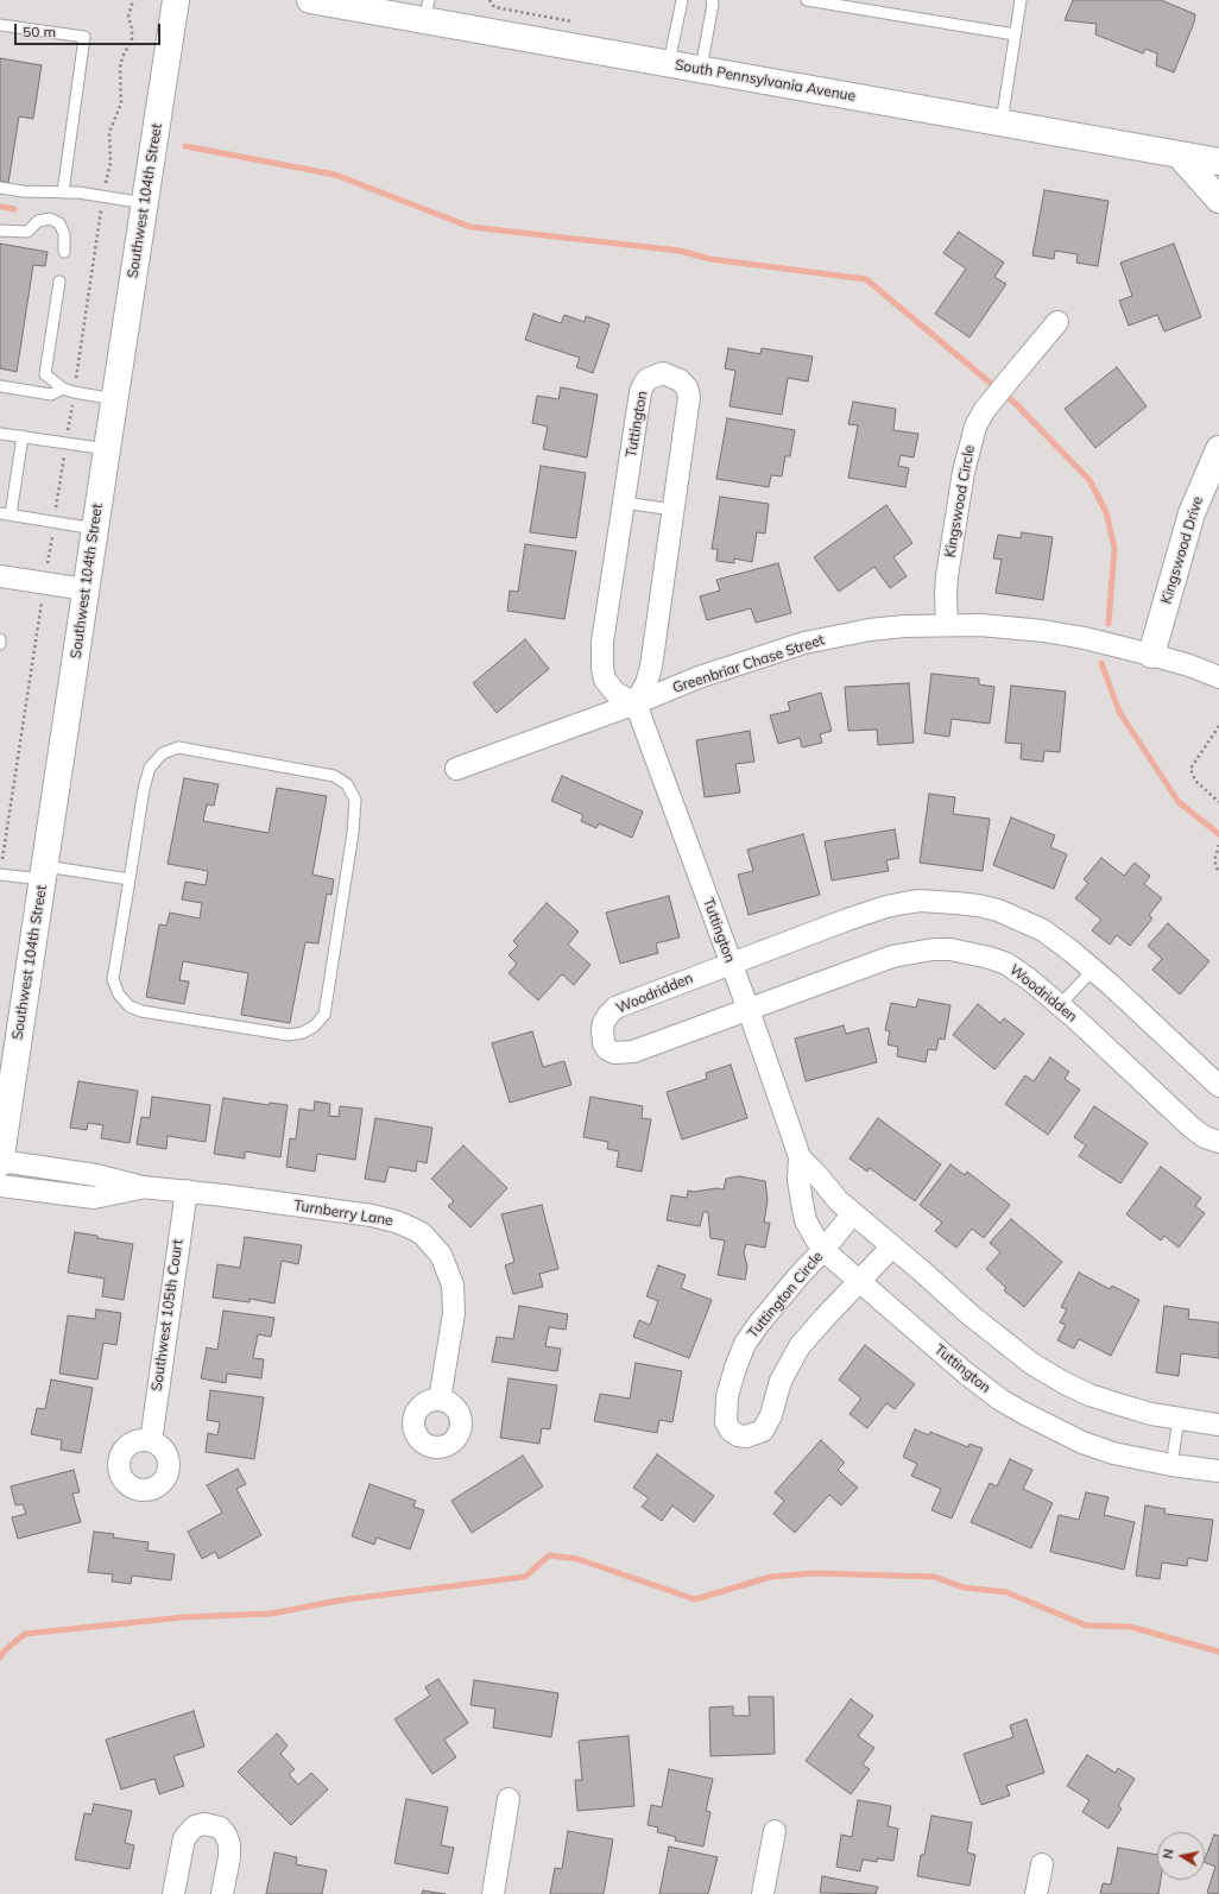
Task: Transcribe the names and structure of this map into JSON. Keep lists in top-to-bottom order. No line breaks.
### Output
{"streets":{"main road":["South Pennsylvania Avenue","Southwest 104th Street","Kingswood Drive"],"street":["Tuttington","Kingswood Circle","Greenbriar Chase Street","Woodridden","Turnberry Lane","Tuttington Circle","Southwest 105th Court"]},"crossings":[["Southwest 104th Street","Turnberry Lane"],["Tuttington","Greenbriar Chase Street"],["Tuttington","Woodridden"],["Tuttington","Tuttington Circle"],["Kingswood Circle","Greenbriar Chase Street"],["Kingswood Drive","Greenbriar Chase Street"],["Turnberry Lane","Southwest 105th Court"]],"scale_bar":"50 m","north":"left"}
